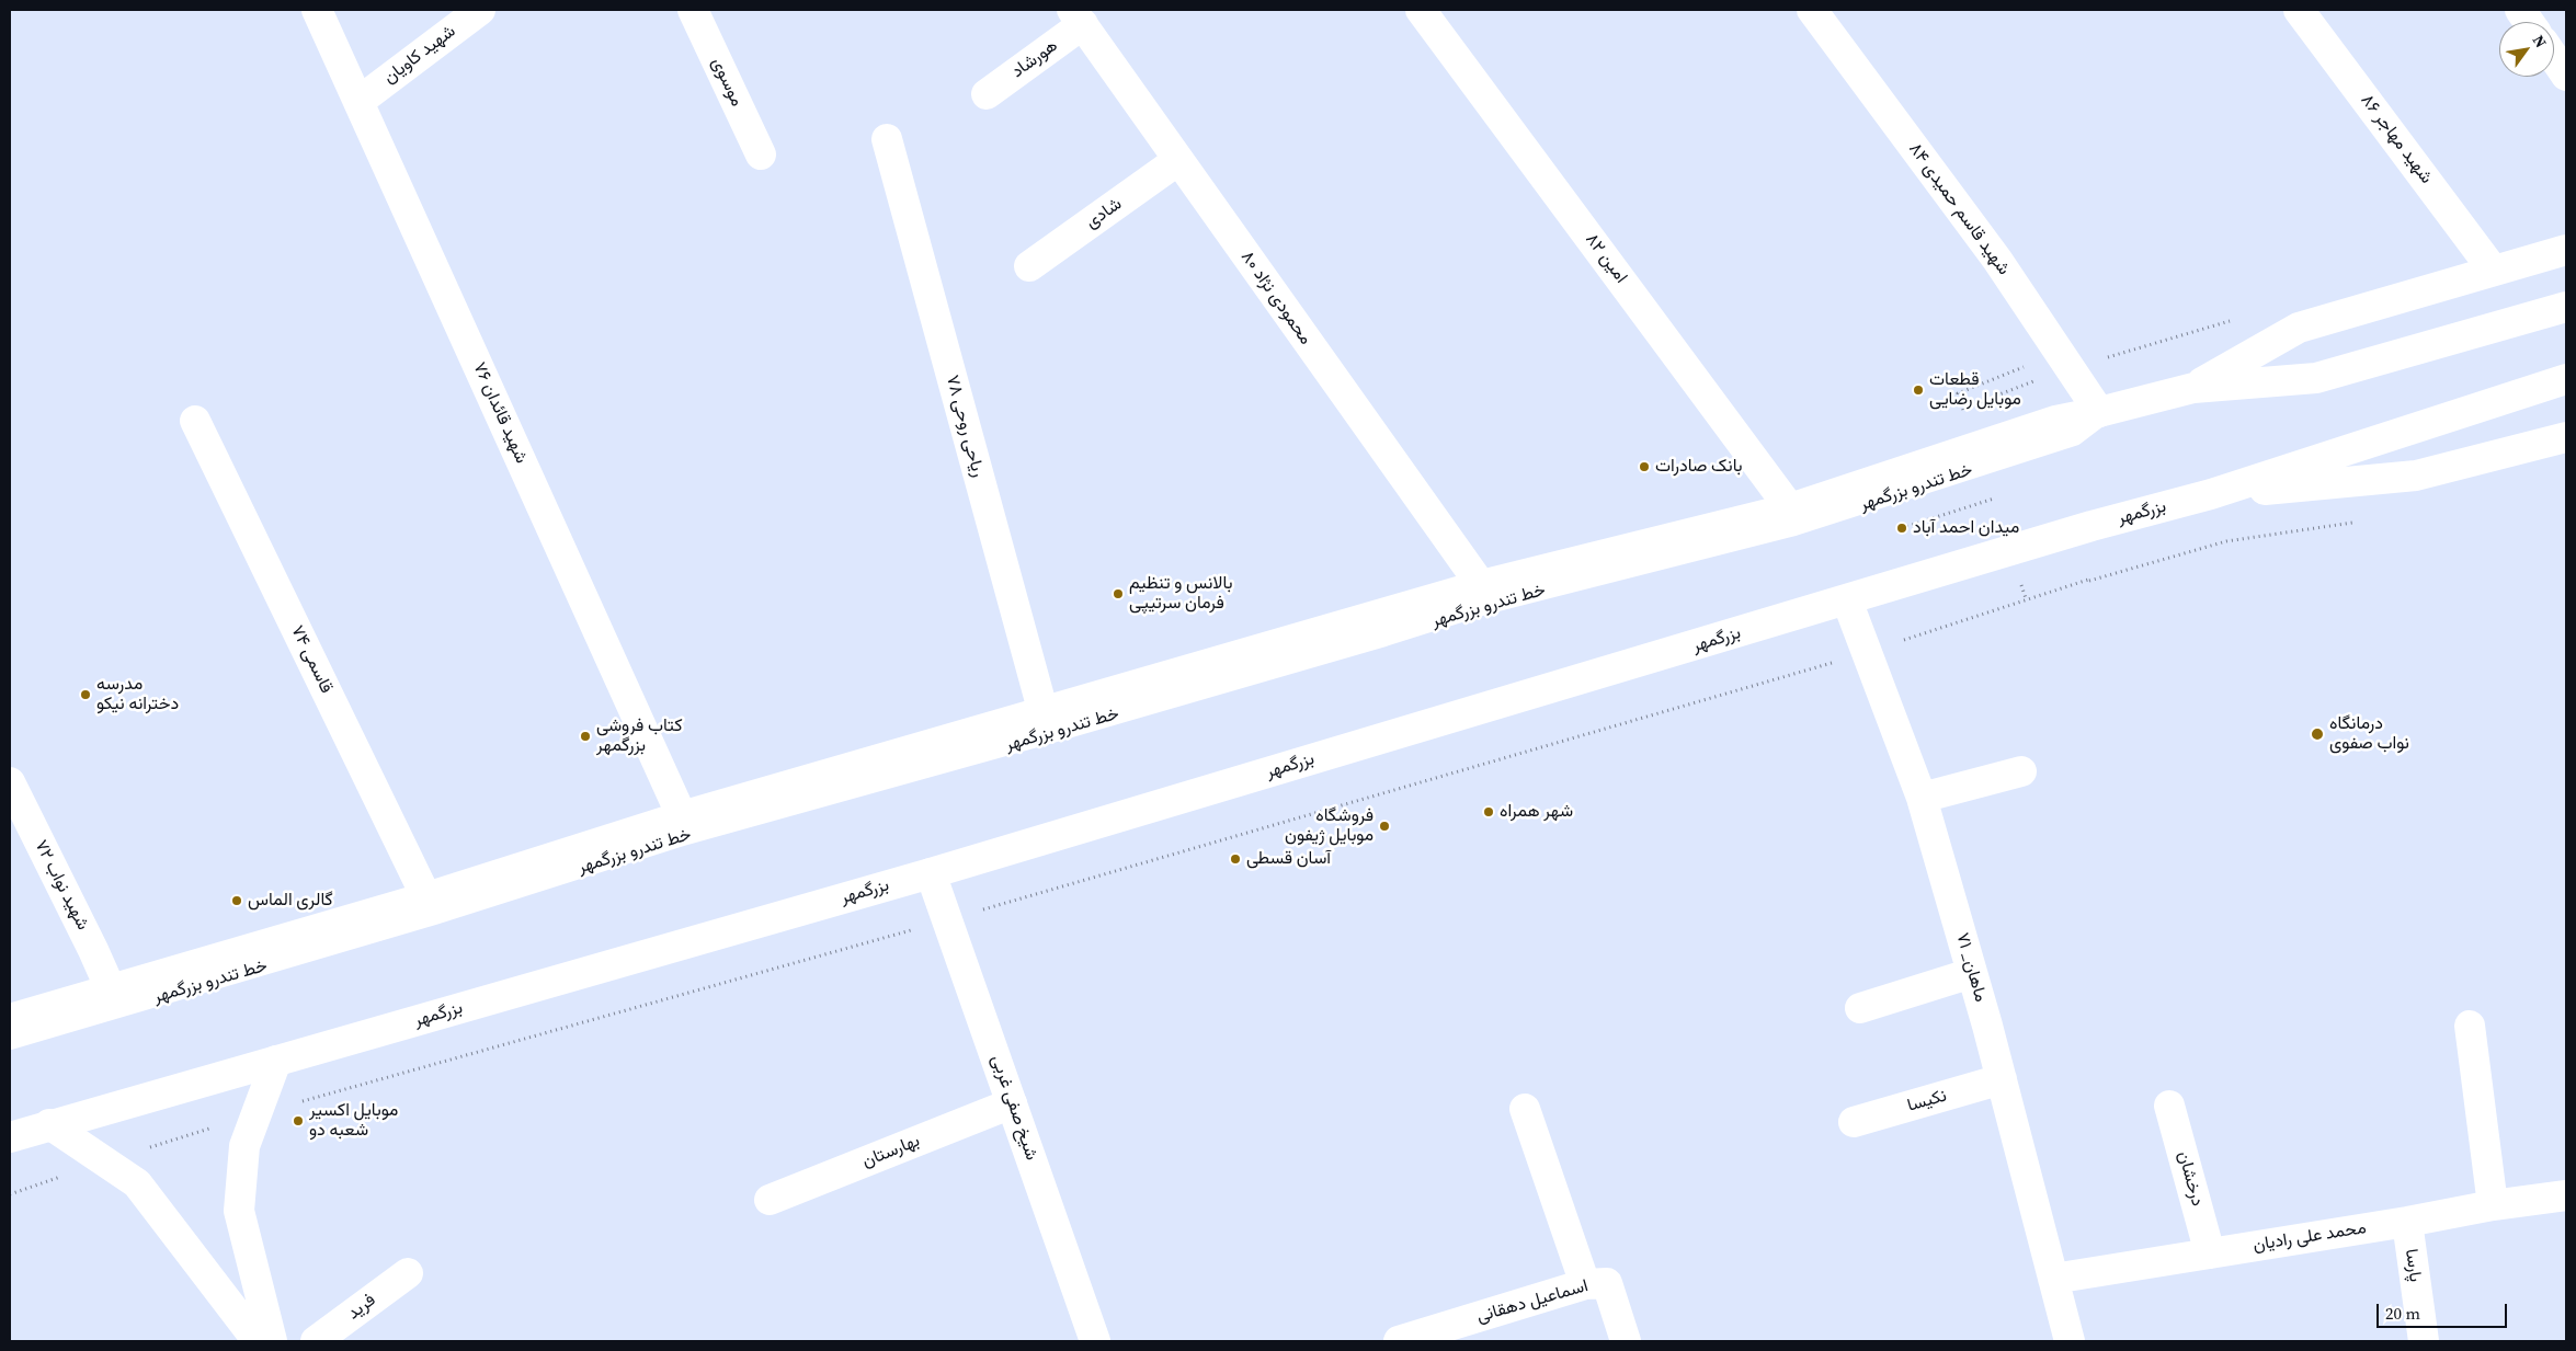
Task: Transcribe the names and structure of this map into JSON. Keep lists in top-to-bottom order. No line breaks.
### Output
{"streets":{"street":["شهید کاویان","هورشاد","موسوی","شهید مهاجر ۸۶","شهید قاسم حمیدی ۸۴","شادی","امین ۸۲","محمودی نژاد ۸۰","شهید قائدان ۷۶","ریاحی روحی ۷۸","بزرگمهر","قاسمی ۷۴","شهید نواب ۷۲","۷۱ _ماهان","نکیسا","شیخ صفی غربی","بهارستان","درخشان","محمد علی رادیان","پارسا","اسماعیل دهقانی","فرید"],"lane":["خط تندرو بزرگمهر"]},"crossings":[["شهید کاویان","شهید قائدان ۷۶"],["هورشاد","محمودی نژاد ۸۰"],["شهید قاسم حمیدی ۸۴","خط تندرو بزرگمهر"],["شادی","محمودی نژاد ۸۰"],["بزرگمهر","۷۱ _ماهان"],["بزرگمهر","شیخ صفی غربی"],["۷۱ _ماهان","نکیسا"],["۷۱ _ماهان","محمد علی رادیان"],["شیخ صفی غربی","بهارستان"],["درخشان","محمد علی رادیان"],["محمد علی رادیان","پارسا"]],"places":["قطعات موبایل رضایی","بانک صادرات","میدان احمد آباد","بالانس و تنظیم فرمان سرتیپی","مدرسه دخترانه نیکو","درمانگاه نواب صفوی","کتاب فروشی بزرگمهر","شهر همراه","فروشگاه موبایل ژیفون","آسان قسطی","گالری الماس","موبایل اکسیر شعبه دو"],"scale_bar":"20 m","north":"top right"}
